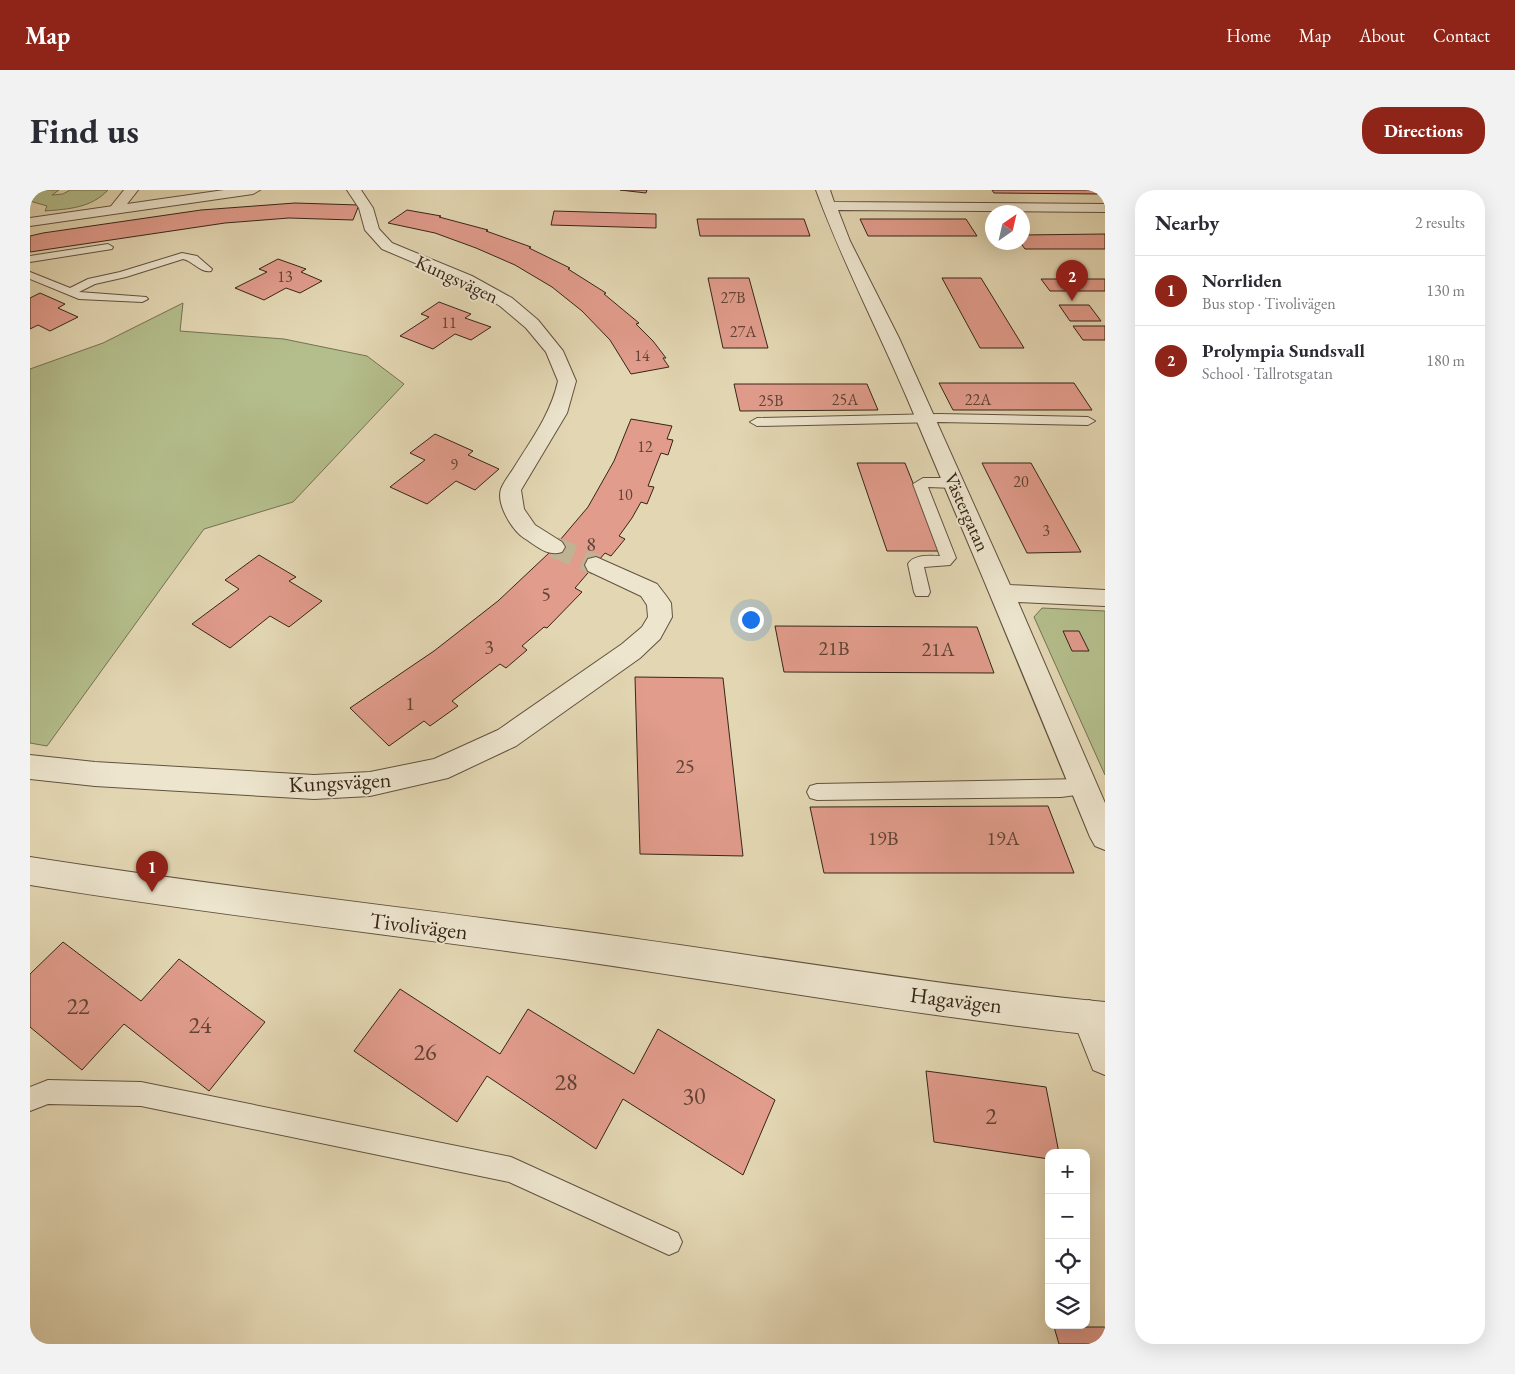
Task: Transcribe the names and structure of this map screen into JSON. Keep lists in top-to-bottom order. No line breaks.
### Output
{"streets":{"street":["Kungsvägen","Västergatan","Tivolivägen","Hagavägen"]},"crossings":[["Tivolivägen","Hagavägen"]],"house_numbers":["13","27B","11","27A","14","25A","22A","25B","12","9","20","10","3","8","5","3","21B","21A","1","25","19B","19A","22","24","26","28","30","2"],"north":"top right","page":{"header":"Map","nav":["Home","Map","About","Contact"],"buttons":"Directions","title":"Find us","heading":["Nearby","2 results"],"list":[{"mark":"1","name":"Norrliden","note":"Bus stop · Tivolivägen","value":"130 m"},{"mark":"2","name":"Prolympia Sundsvall","note":"School · Tallrotsgatan","value":"180 m"}],"pins":["2","1"],"map_buttons":["+","−"]}}
